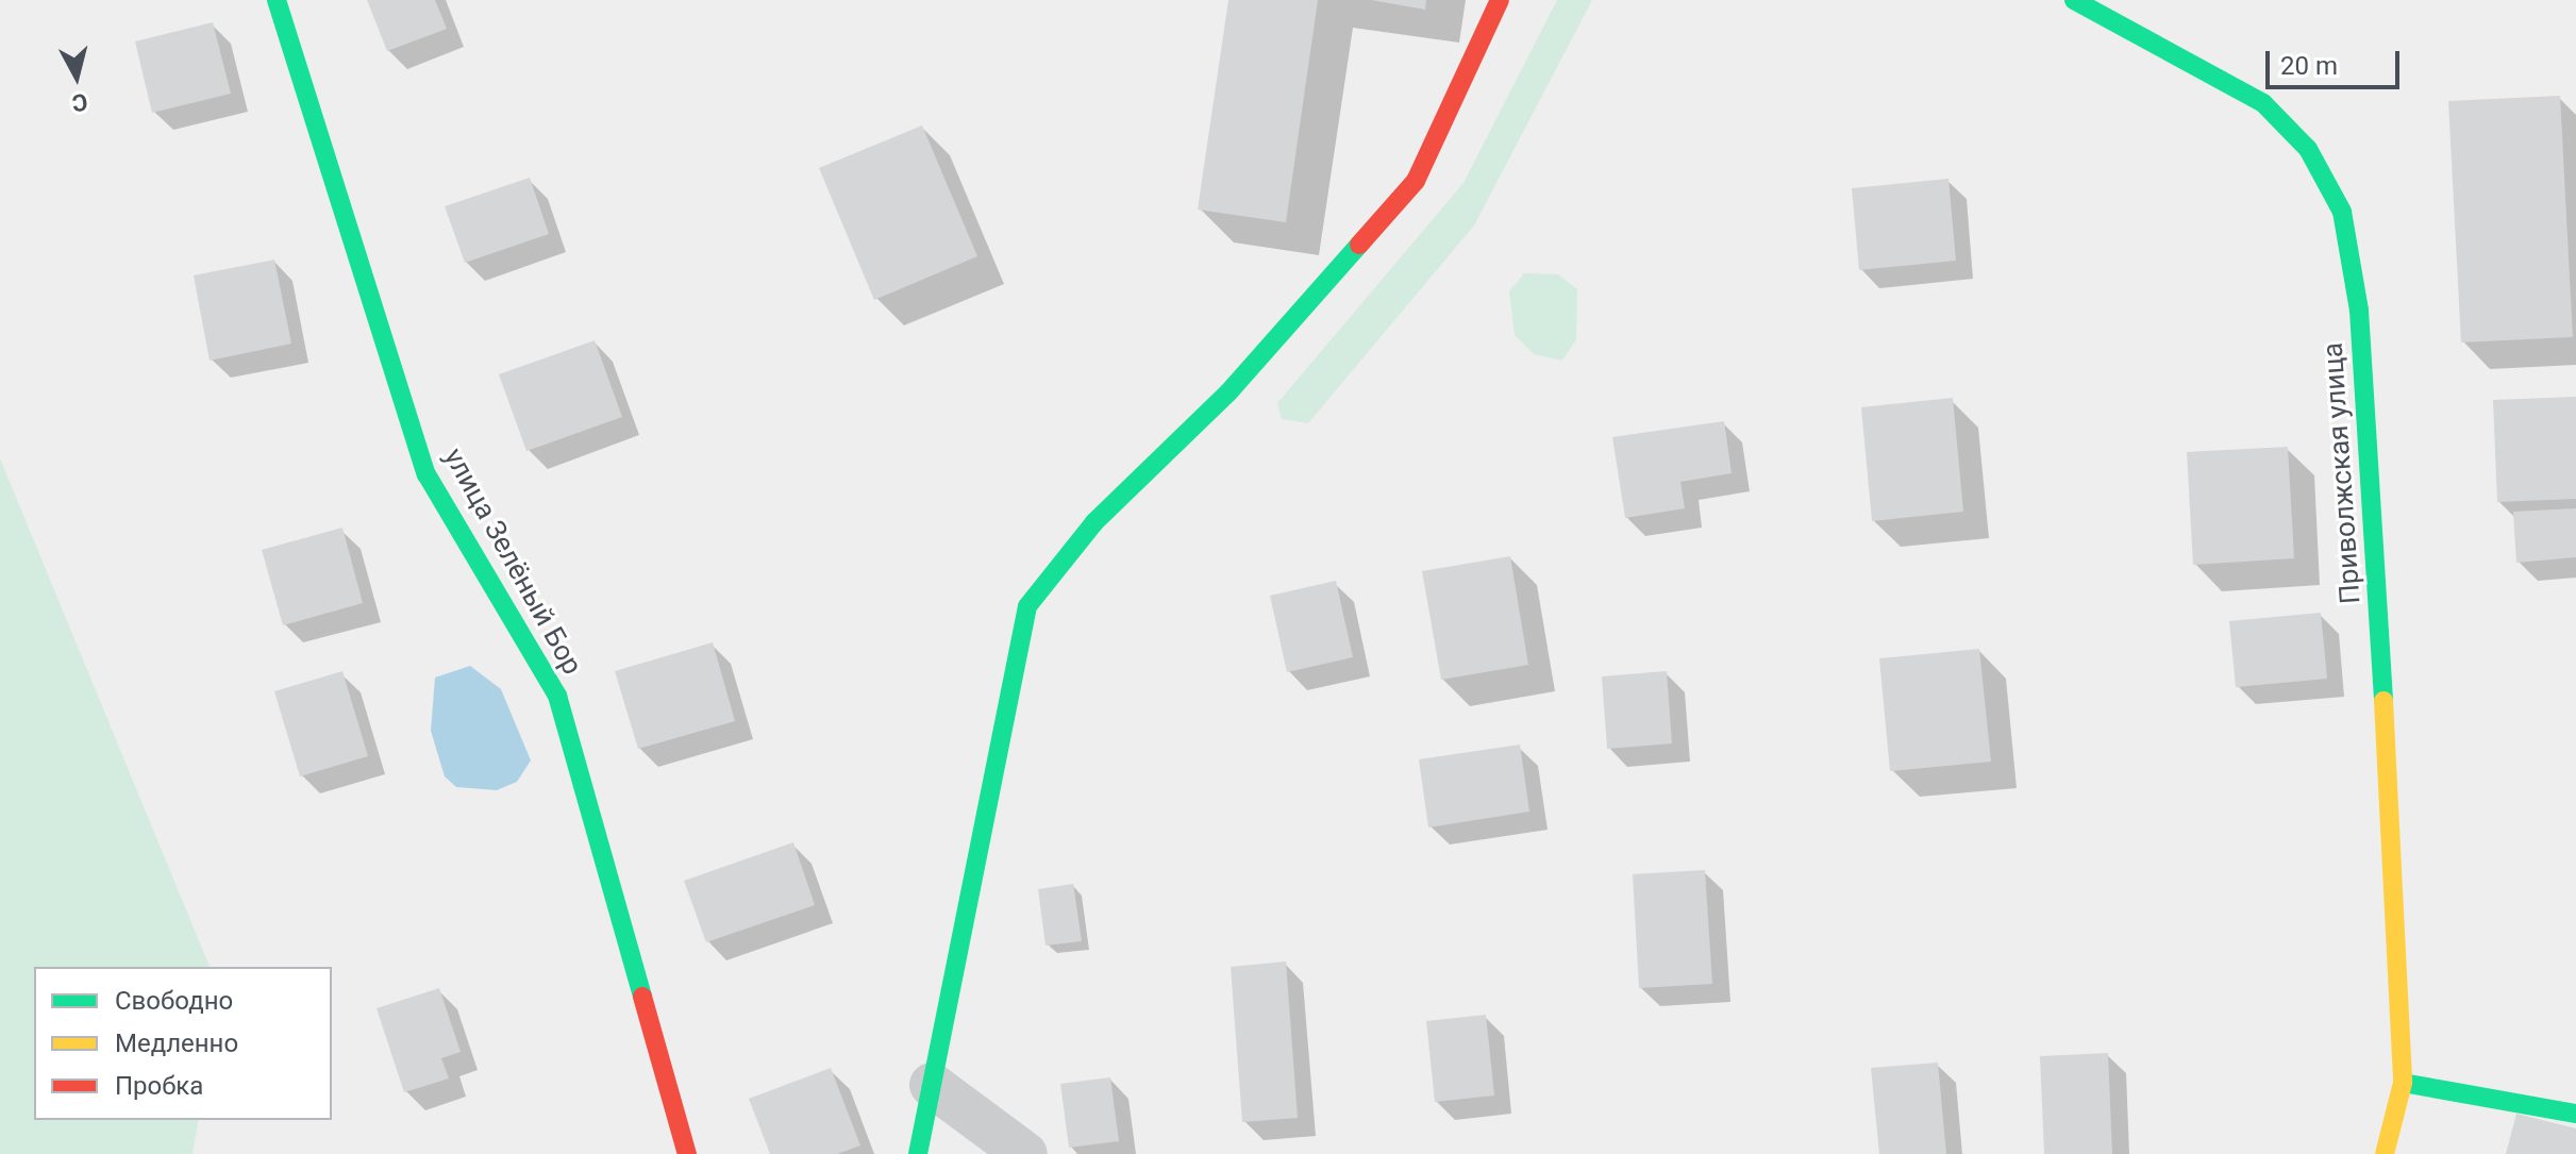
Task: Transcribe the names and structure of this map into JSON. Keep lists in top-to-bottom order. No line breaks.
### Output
{"streets":{"street":["Приволжская улица","улица Зелёный Бор"]},"legend":["Свободно","Медленно","Пробка"],"scale_bar":"20 m","north":"bottom"}
